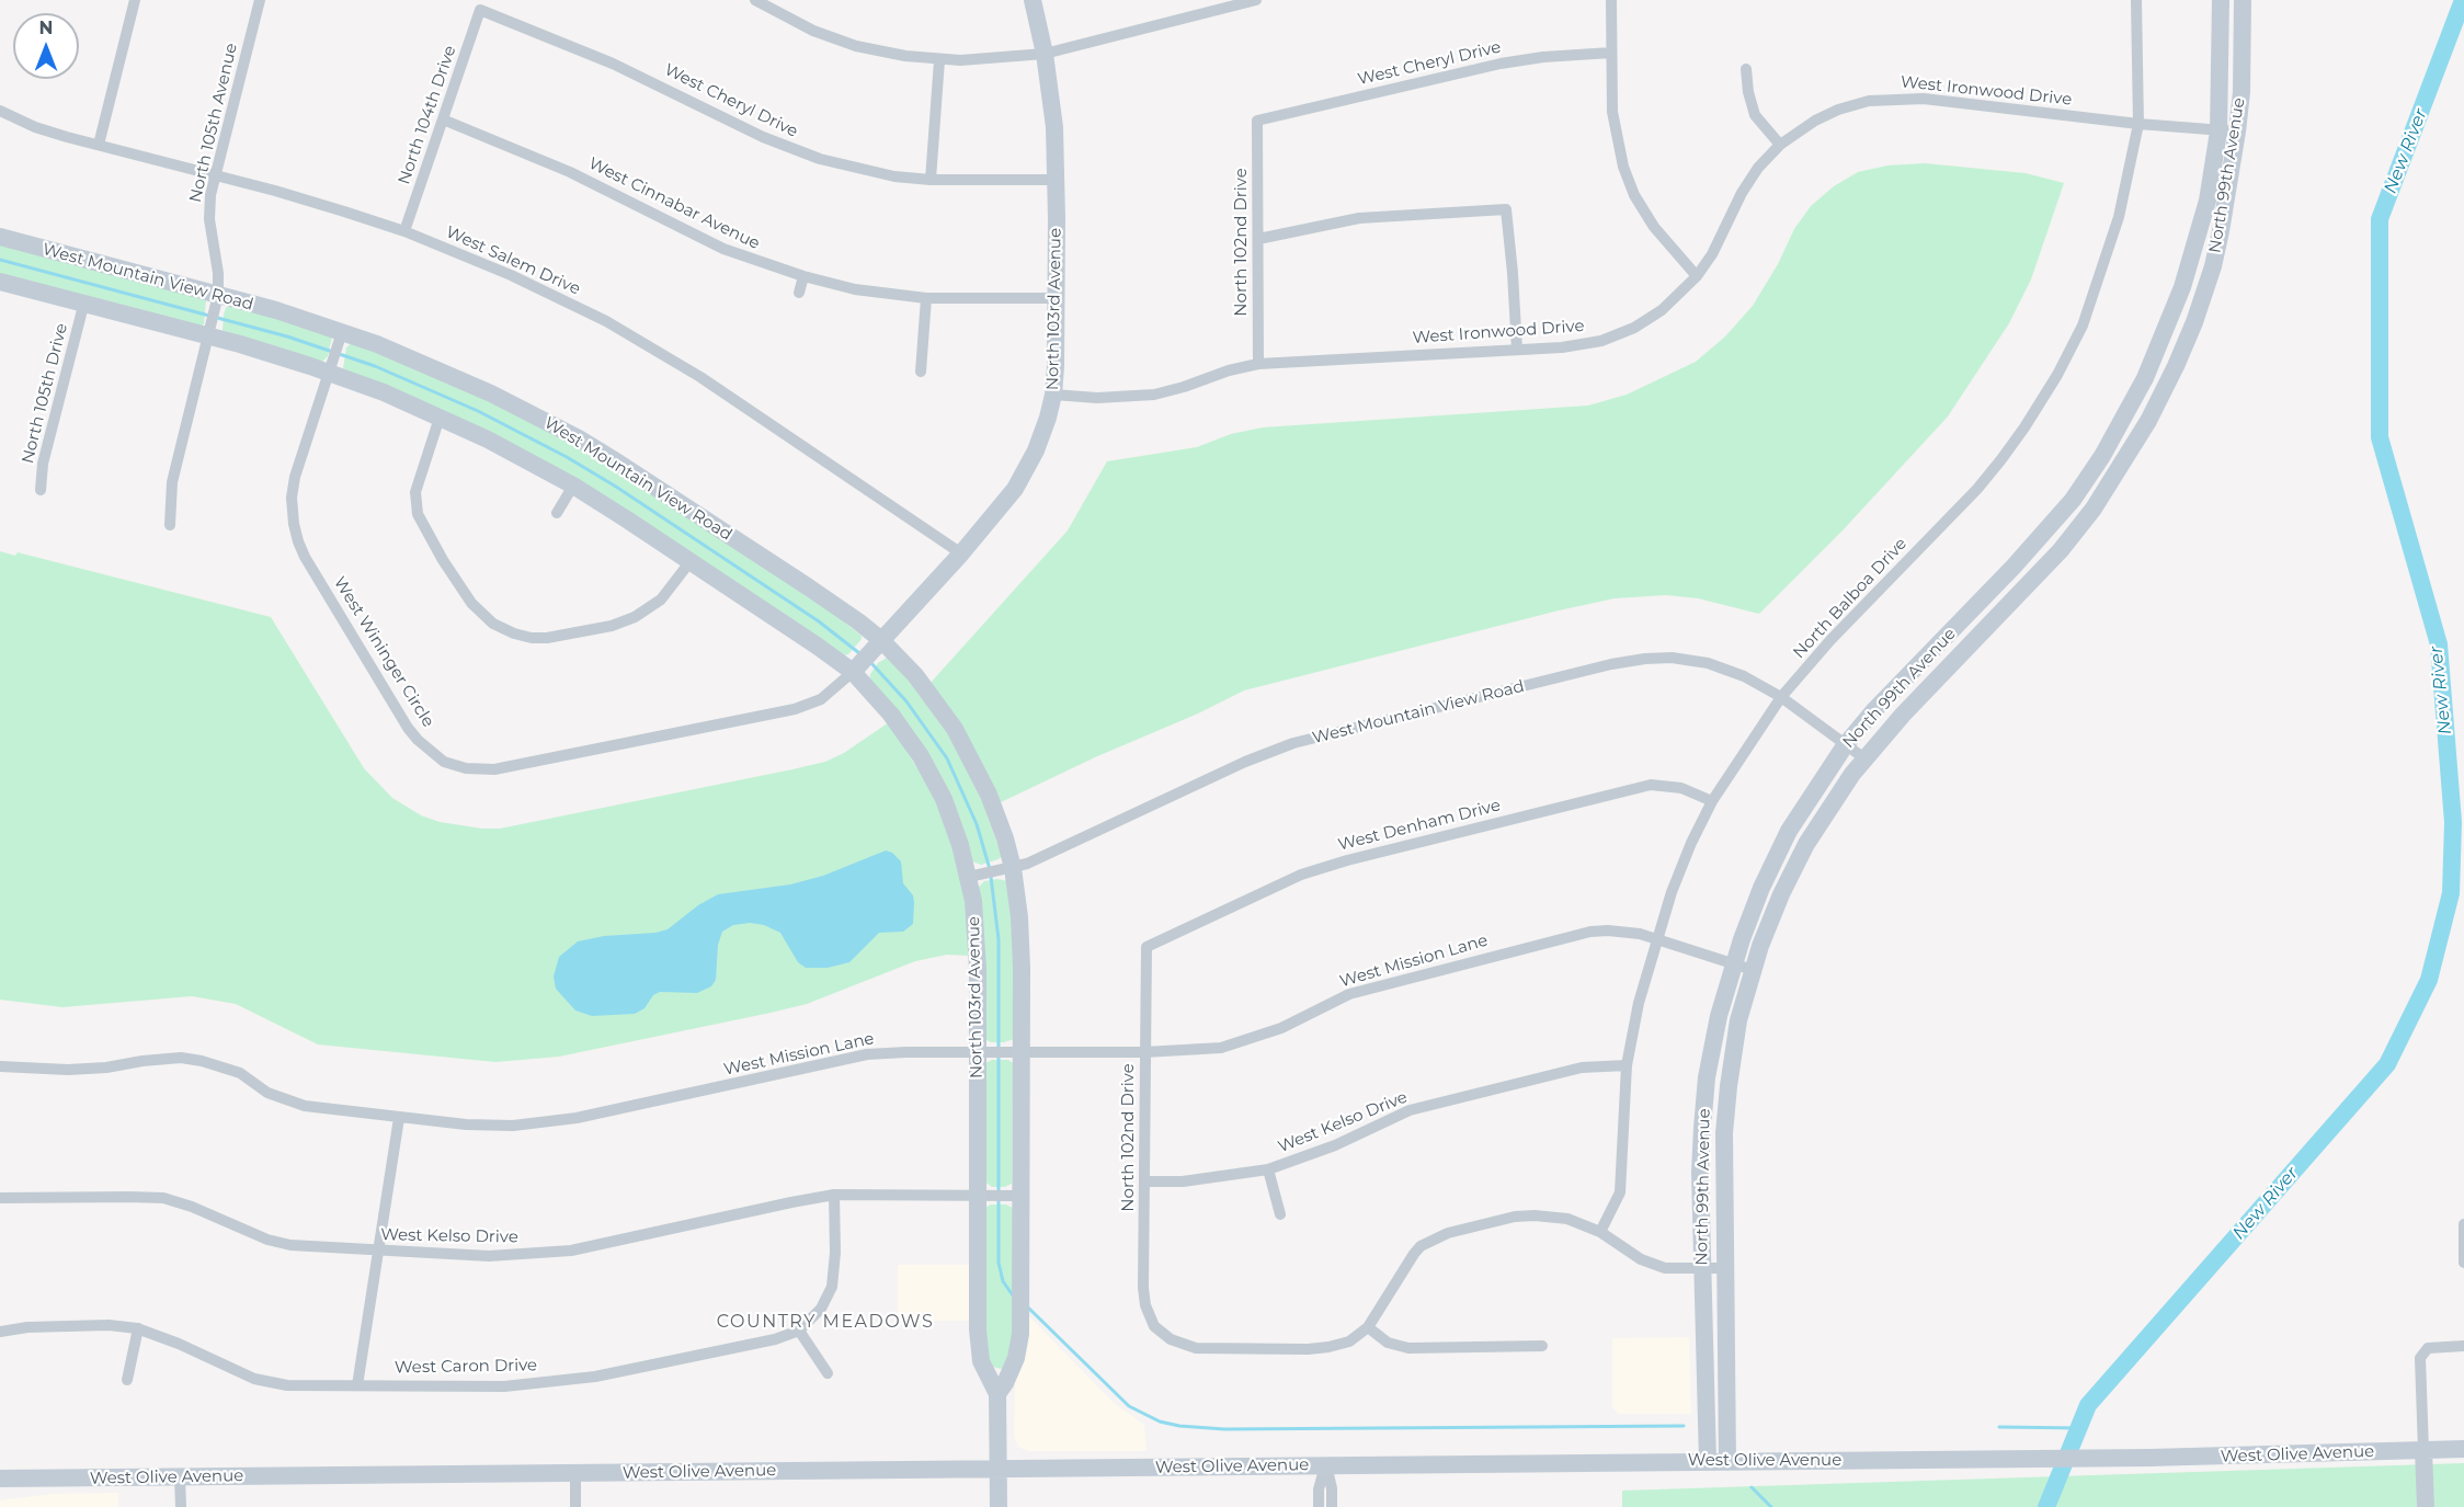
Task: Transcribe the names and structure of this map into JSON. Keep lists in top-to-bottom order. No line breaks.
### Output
{"streets":{"main road":["North 99th Avenue","West Mountain View Road","North 103rd Avenue","West Olive Avenue"],"street":["West Cheryl Drive","West Ironwood Drive","North 104th Drive","North 105th Avenue","West Cinnabar Avenue","North 102nd Drive","West Salem Drive","North 105th Drive","North Balboa Drive","West Wininger Circle","West Denham Drive","West Mission Lane","West Kelso Drive","West Caron Drive"]},"crossings":[["West Cheryl Drive","North 104th Drive"],["West Cheryl Drive","North 102nd Drive"],["West Cheryl Drive","North 103rd Avenue"],["West Ironwood Drive","North 99th Avenue"],["West Ironwood Drive","North 102nd Drive"],["West Ironwood Drive","North 103rd Avenue"],["West Ironwood Drive","North Balboa Drive"],["North 104th Drive","West Cinnabar Avenue"],["North 104th Drive","West Salem Drive"],["North 105th Avenue","West Salem Drive"],["North 105th Avenue","West Mountain View Road"],["North 99th Avenue","West Mountain View Road"],["North 99th Avenue","West Mission Lane"],["North 99th Avenue","West Olive Avenue"],["West Cinnabar Avenue","North 103rd Avenue"],["North 102nd Drive","West Denham Drive"],["North 102nd Drive","West Mission Lane"],["North 102nd Drive","West Kelso Drive"],["West Salem Drive","North 103rd Avenue"],["West Mountain View Road","North 103rd Avenue"],["West Mountain View Road","North Balboa Drive"],["West Mountain View Road","West Wininger Circle"],["North 103rd Avenue","West Wininger Circle"],["North 103rd Avenue","West Mission Lane"],["North 103rd Avenue","West Kelso Drive"],["North 103rd Avenue","West Olive Avenue"],["North Balboa Drive","West Denham Drive"],["North Balboa Drive","West Mission Lane"],["North Balboa Drive","West Kelso Drive"],["West Kelso Drive","West Caron Drive"]],"districts":["COUNTRY MEADOWS"],"water":["New River"],"north":"top"}
